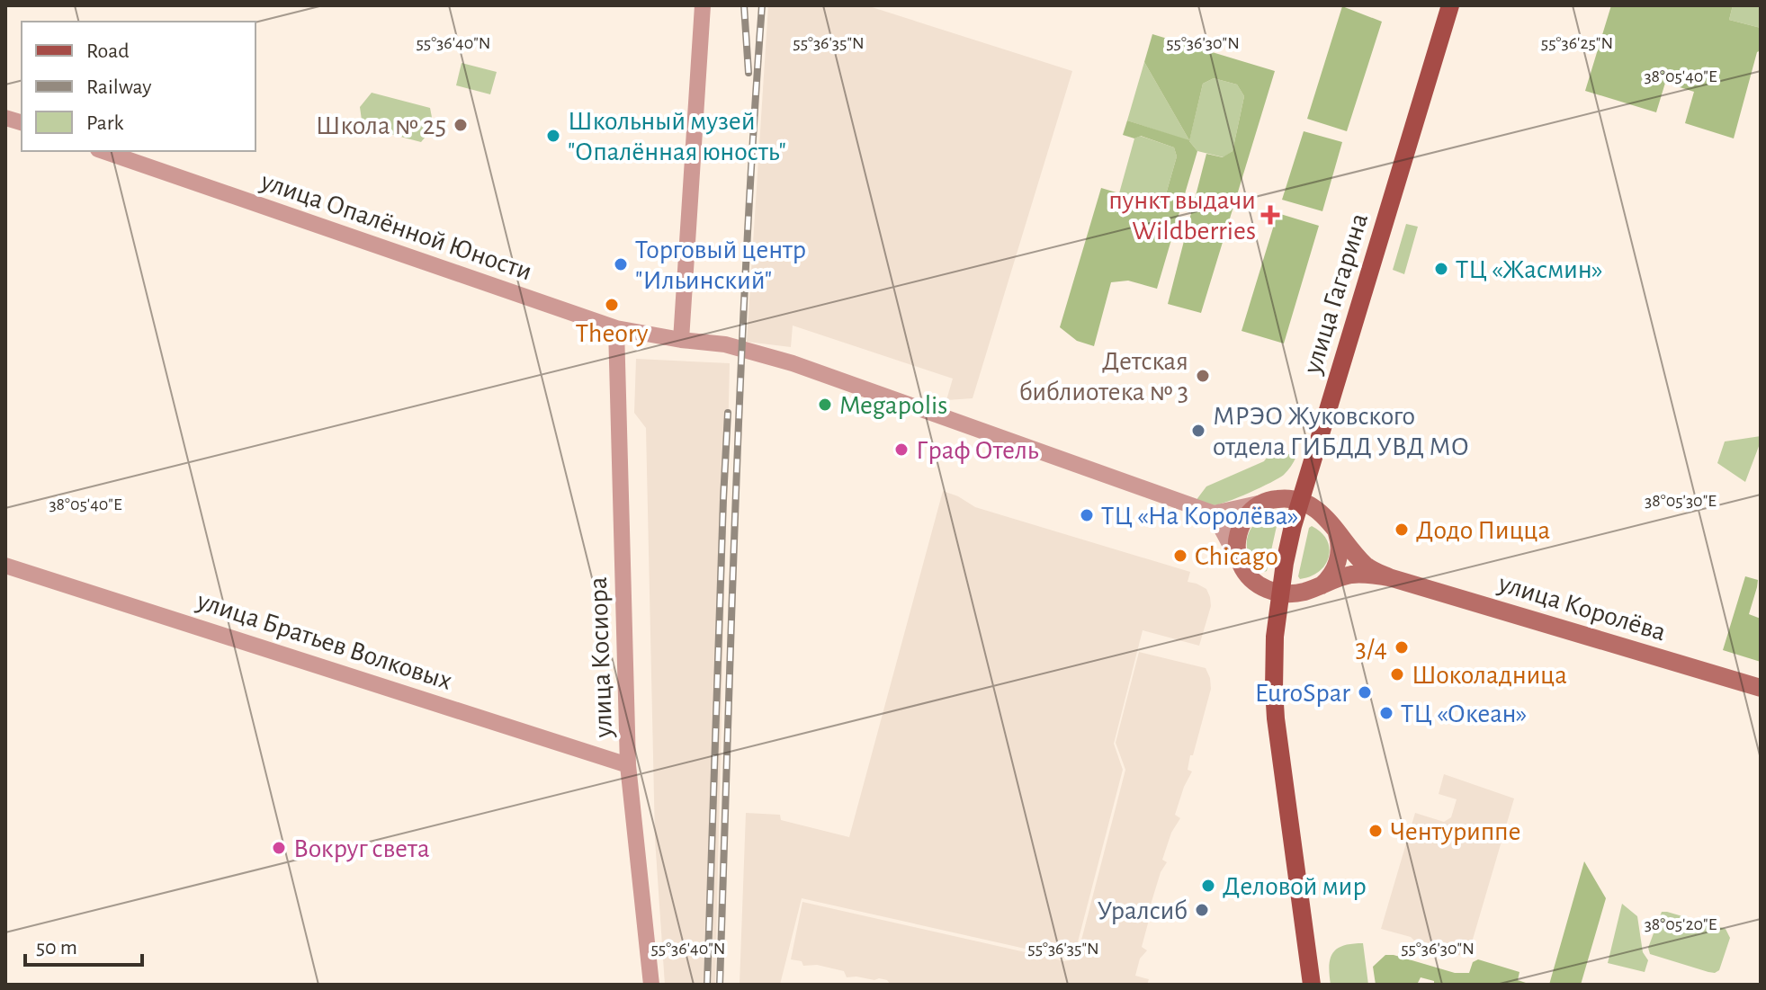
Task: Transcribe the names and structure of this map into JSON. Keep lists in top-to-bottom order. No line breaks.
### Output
{"streets":{"main road":["улица Гагарина","улица Королёва"],"street":["улица Опалённой Юности","улица Братьев Волковых","улица Косиора"]},"crossings":[["улица Опалённой Юности","улица Косиора"],["улица Братьев Волковых","улица Косиора"]],"places":{"other":["Школа № 25","Школьный музей \"Опалённая юность\"","Торговый центр \"Ильинский\"","ТЦ «Жасмин»","Theory","Детская библиотека № 3","Megapolis","МРЭО Жуковского отдела ГИБДД УВД МО","Граф Отель","ТЦ «На Королёва»","Додо Пицца","Chicago","3/4","Шоколадница","EuroSpar","ТЦ «Океан»","Чентуриппе","Вокруг света","Деловой мир","Уралсиб"],"health":["пункт выдачи Wildberries"]},"legend":["Road","Railway","Park"],"scale_bar":"50 m","coordinates":["55°36'25\"N","55°36'40\"N","55°36'35\"N","55°36'30\"N","38°05'40\"E","38°05'30\"E","38°05'20\"E"]}
